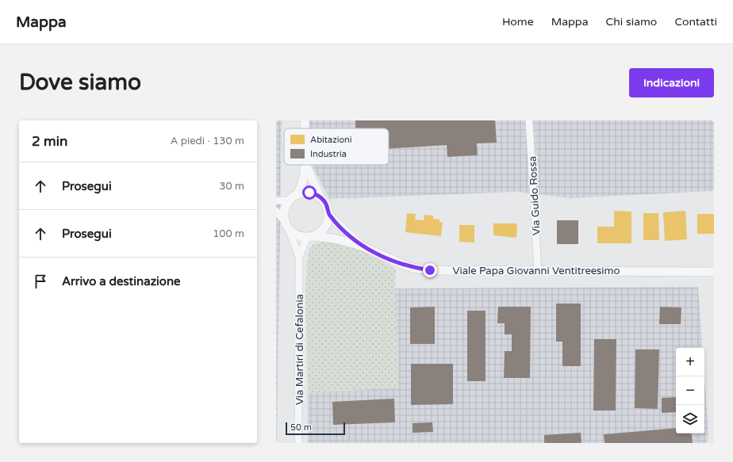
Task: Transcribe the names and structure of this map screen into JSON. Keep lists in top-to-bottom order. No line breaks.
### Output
{"streets":{"street":["Via Guido Rossa","Viale Papa Giovanni Ventitreesimo","Via Martiri di Cefalonia"]},"crossings":[["Via Guido Rossa","Viale Papa Giovanni Ventitreesimo"],["Viale Papa Giovanni Ventitreesimo","Via Martiri di Cefalonia"]],"legend":["Abitazioni","Industria"],"scale_bar":"50 m","page":{"header":"Mappa","nav":["Home","Mappa","Chi siamo","Contatti"],"buttons":"Indicazioni","title":"Dove siamo","heading":["2 min","A piedi · 130 m"],"list":[["Prosegui","30 m"],["Prosegui","100 m"],"Arrivo a destinazione"],"map_buttons":["+","−"],"scale":"50 m"}}
